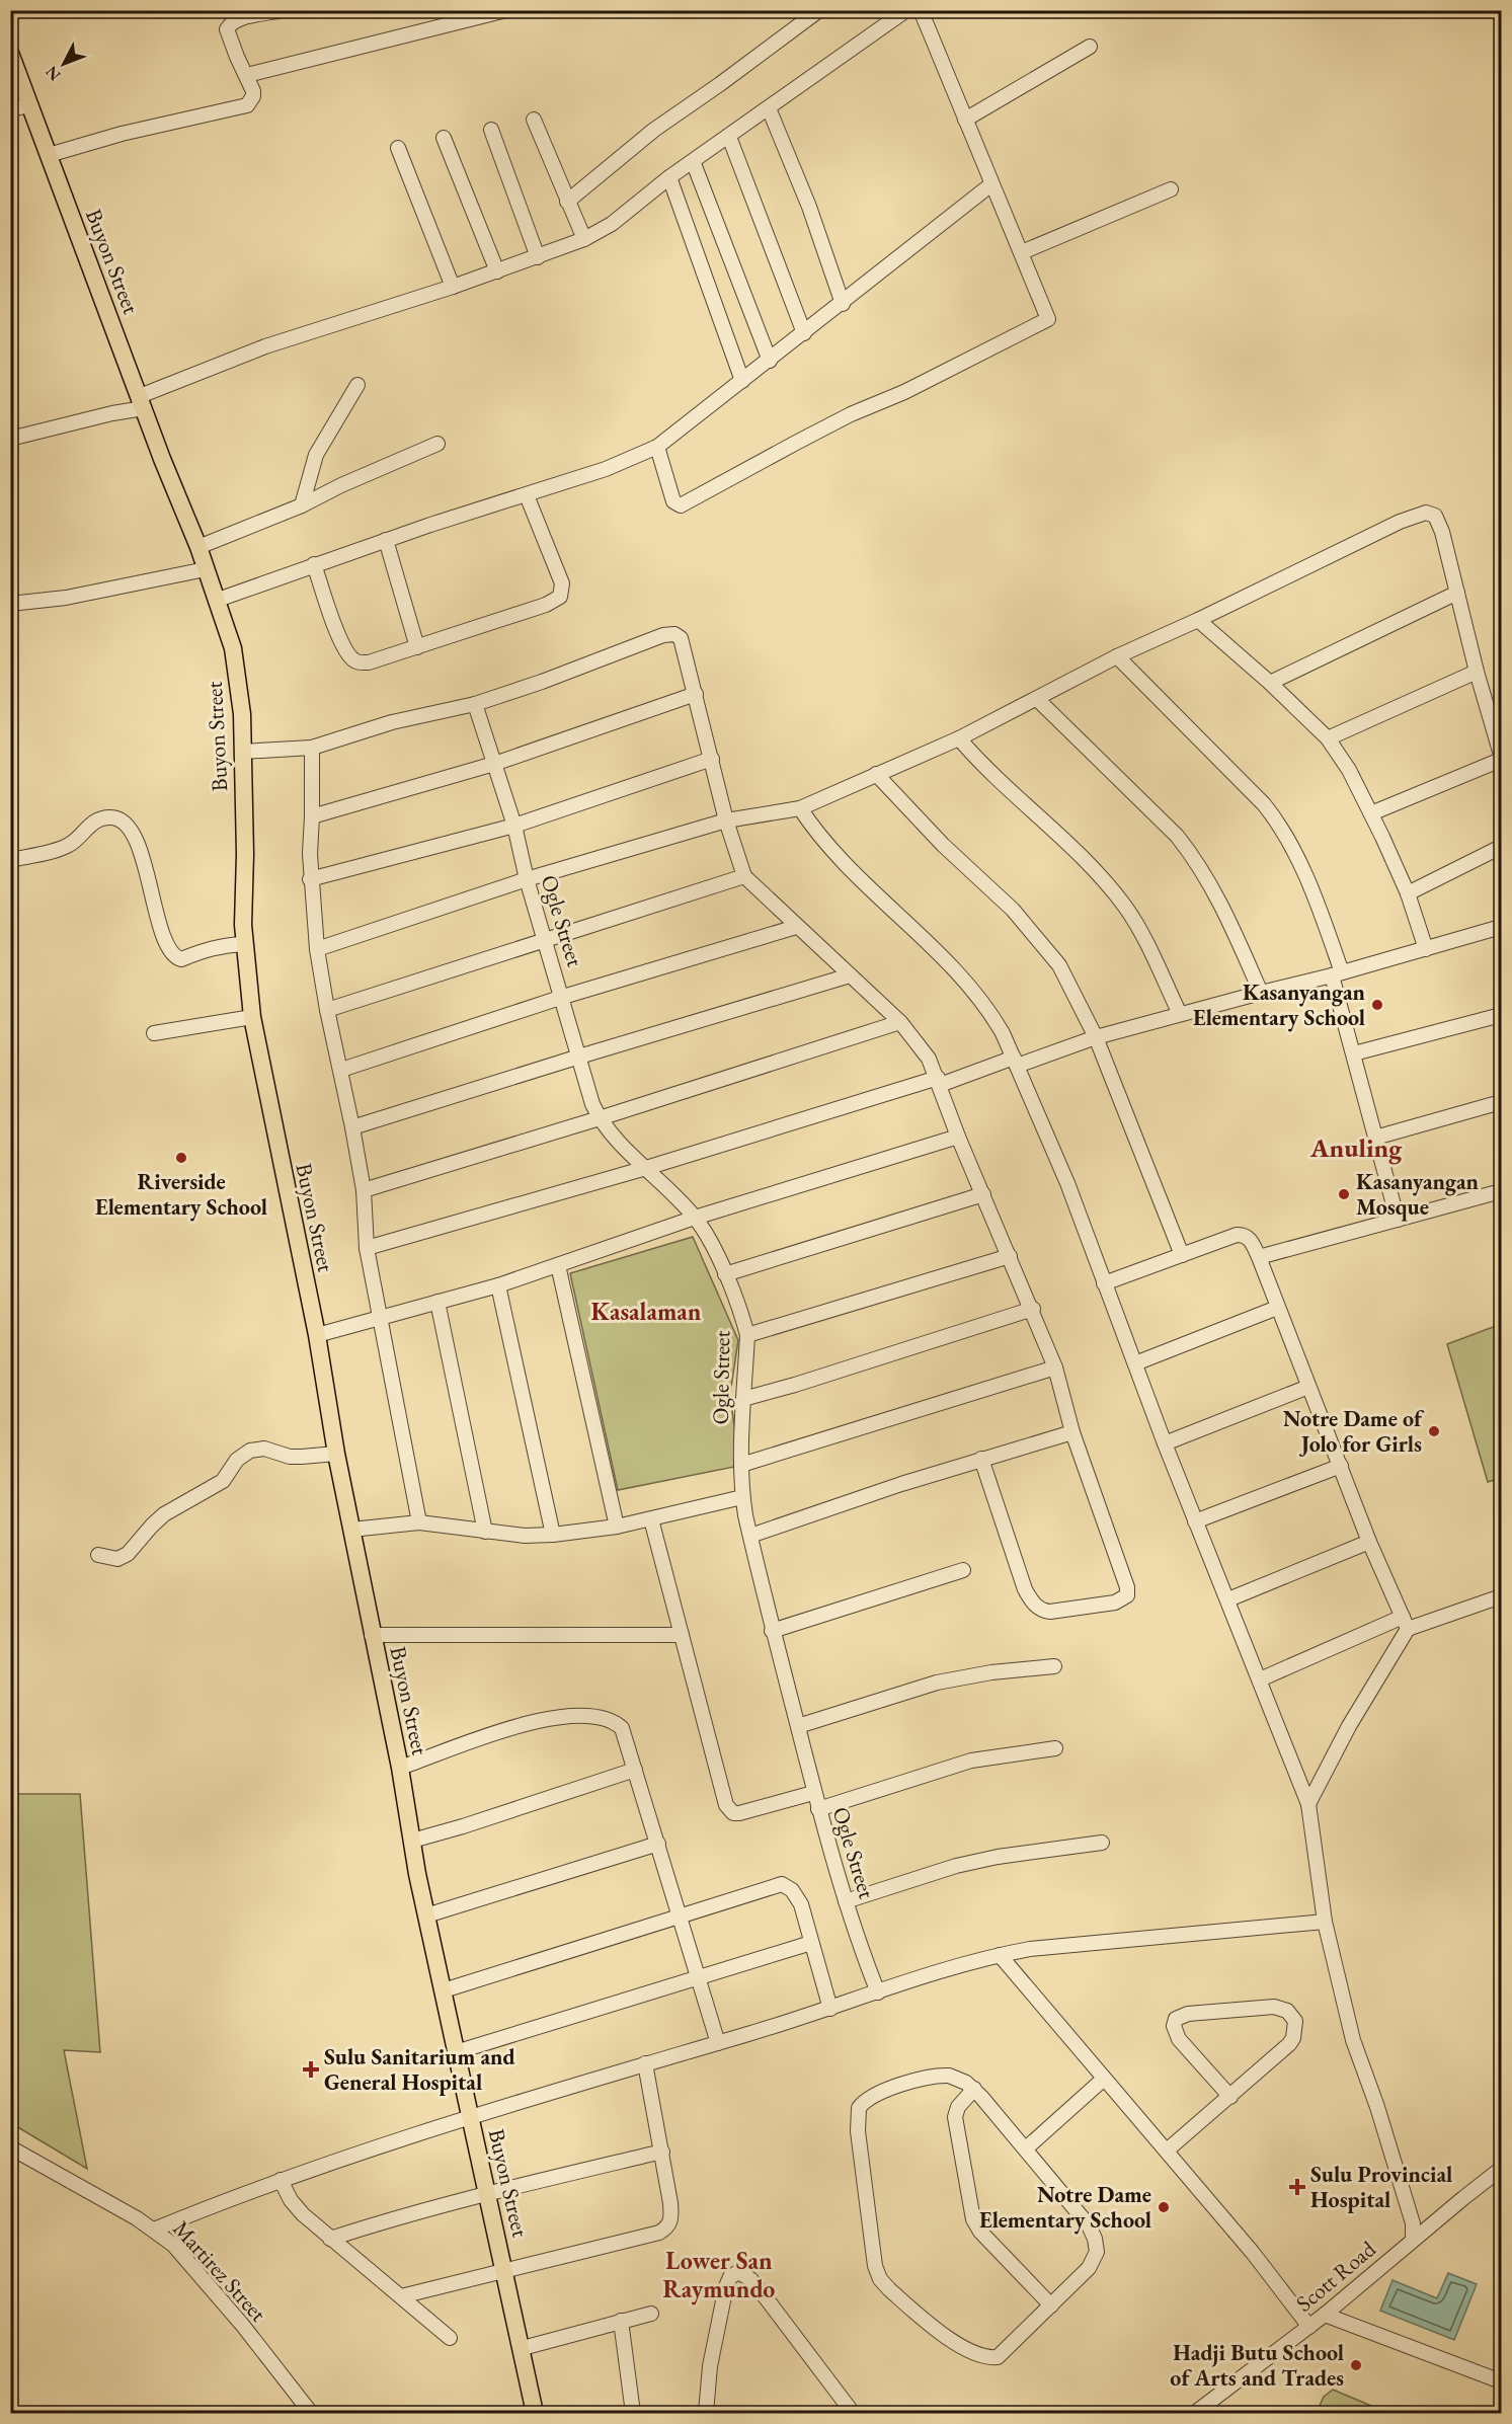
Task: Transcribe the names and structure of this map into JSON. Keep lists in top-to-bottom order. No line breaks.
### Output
{"streets":{"main road":["Buyon Street"],"street":["Ogle Street","Martirez Street","Scott Road"]},"districts":["Anuling","Kasalaman","Lower San Raymundo"],"places":{"other":["Kasanyangan Elementary School","Riverside Elementary School","Kasanyangan Mosque","Notre Dame of Jolo for Girls","Notre Dame Elementary School","Hadji Butu School of Arts and Trades"],"health":["Sulu Sanitarium and General Hospital","Sulu Provincial Hospital"]},"north":"bottom left"}
